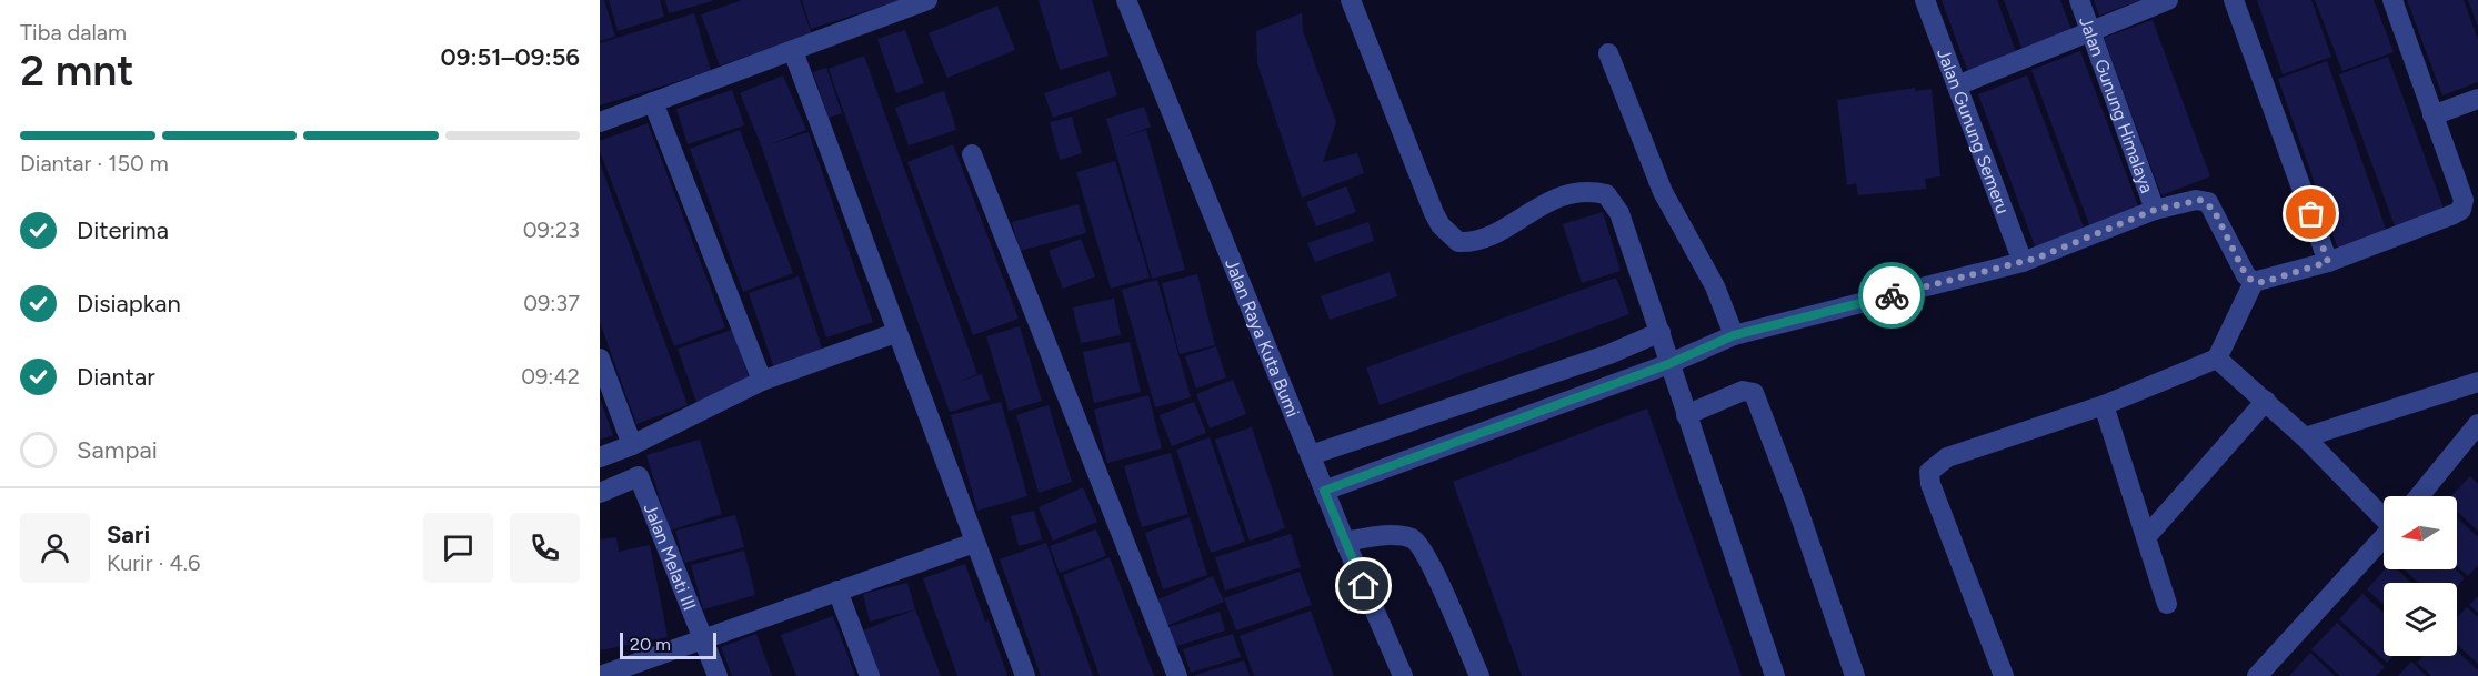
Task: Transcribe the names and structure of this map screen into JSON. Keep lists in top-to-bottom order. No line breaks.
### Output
{"streets":{"street":["Jalan Gunung Himalaya","Jalan Gunung Semeru","Jalan Raya Kuta Bumi","Jalan Melati III"]},"scale_bar":"20 m","north":"left","page":{"heading":["2 mnt","Tiba dalam","09:51–09:56"],"panel":["Sari","Kurir · 4.6"],"bar":"Diantar · 150 m","list":[["Diterima","09:23"],["Disiapkan","09:37"],["Diantar","09:42"],"Sampai"],"scale":"20 m"}}
